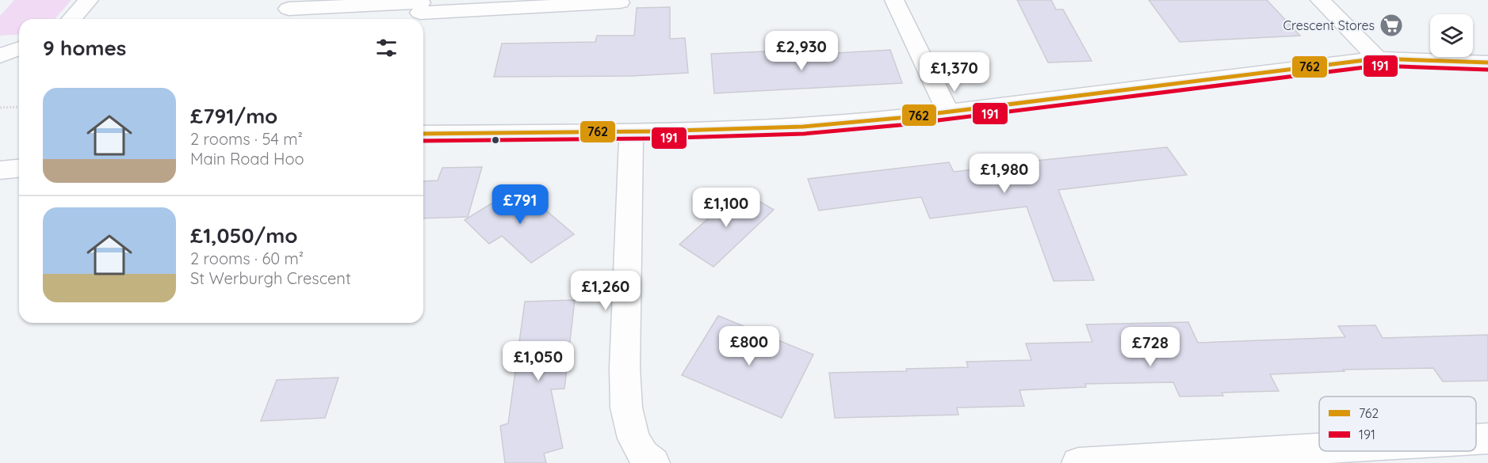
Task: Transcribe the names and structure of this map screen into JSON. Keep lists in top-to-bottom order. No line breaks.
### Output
{"places":{"supermarket":["Crescent Stores"]},"lines":["transit line 762","transit line 191"],"legend":["762","191"],"page":{"heading":"9 homes","price":["£2,930","£1,370","£1,980","£791","£1,100","£1,260","£800","£728","£1,050"],"list":[{"name":"£791/mo","note":"2 rooms · 54 m² · Main Road Hoo"},{"name":"£1,050/mo","note":"2 rooms · 60 m² · St Werburgh Crescent"}]}}
